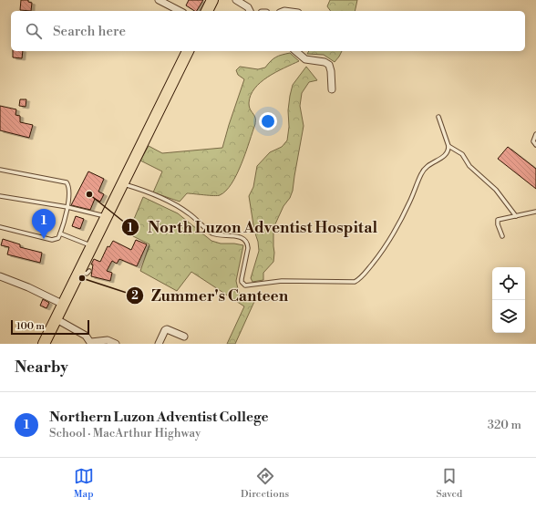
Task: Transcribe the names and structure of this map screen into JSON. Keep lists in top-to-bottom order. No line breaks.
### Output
{"places":["North Luzon Adventist Hospital","Zummer's Canteen"],"scale_bar":"100 m","page":{"search":"Search here","pins":"1","scale":"100 m","heading":"Nearby","list":[{"mark":"1","name":"Northern Luzon Adventist College","note":"School · MacArthur Highway","value":"320 m"}],"nav":["Map","Directions","Saved"]}}
